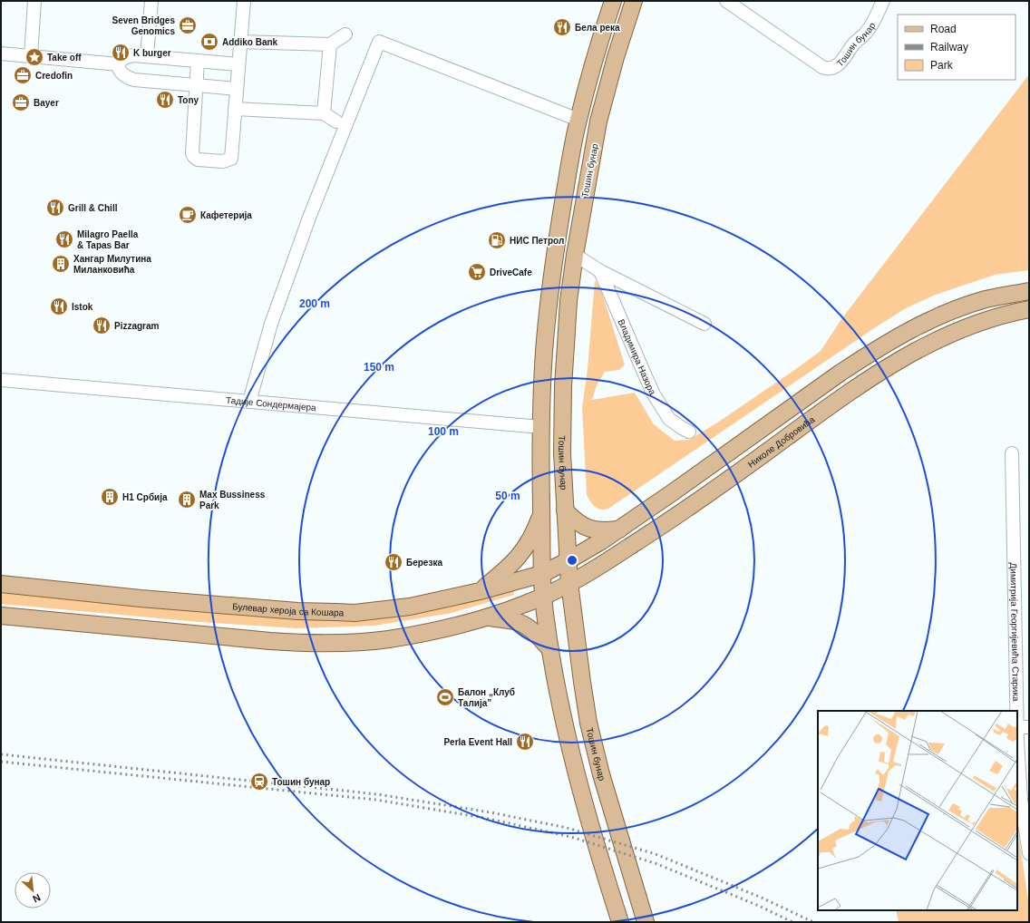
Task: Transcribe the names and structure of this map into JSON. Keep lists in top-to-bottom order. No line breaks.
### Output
{"streets":{"main road":["Тошин бунар","Николе Добровића","Булевар хероја са Кошара"],"street":["Владимира Назора","Тадије Сондермајера","Димитрија Георгијевића Старика"]},"crossings":[["Тошин бунар","Николе Добровића"],["Тошин бунар","Булевар хероја са Кошара"]],"places":{"office":["Seven Bridges Genomics","Credofin","Bayer"],"restaurant":["Бела река","K burger","Tony","Grill & Chill","Milagro Paella & Tapas Bar","Istok","Pizzagram","Березка","Perla Event Hall"],"bank":["Addiko Bank"],"place":["Take off"],"cafe":["Кафетерија"],"fuel station":["НИС Петрол"],"building":["Хангар Милутина Миланковића","Н1 Србија","Max Bussiness Park"],"supermarket":["DriveCafe"],"sports":["Балон „Клуб Талија”"],"station":["Тошин бунар"]},"legend":["Road","Railway","Park"],"north":"bottom right","rings":["200 m","150 m","100 m","50 m"]}
